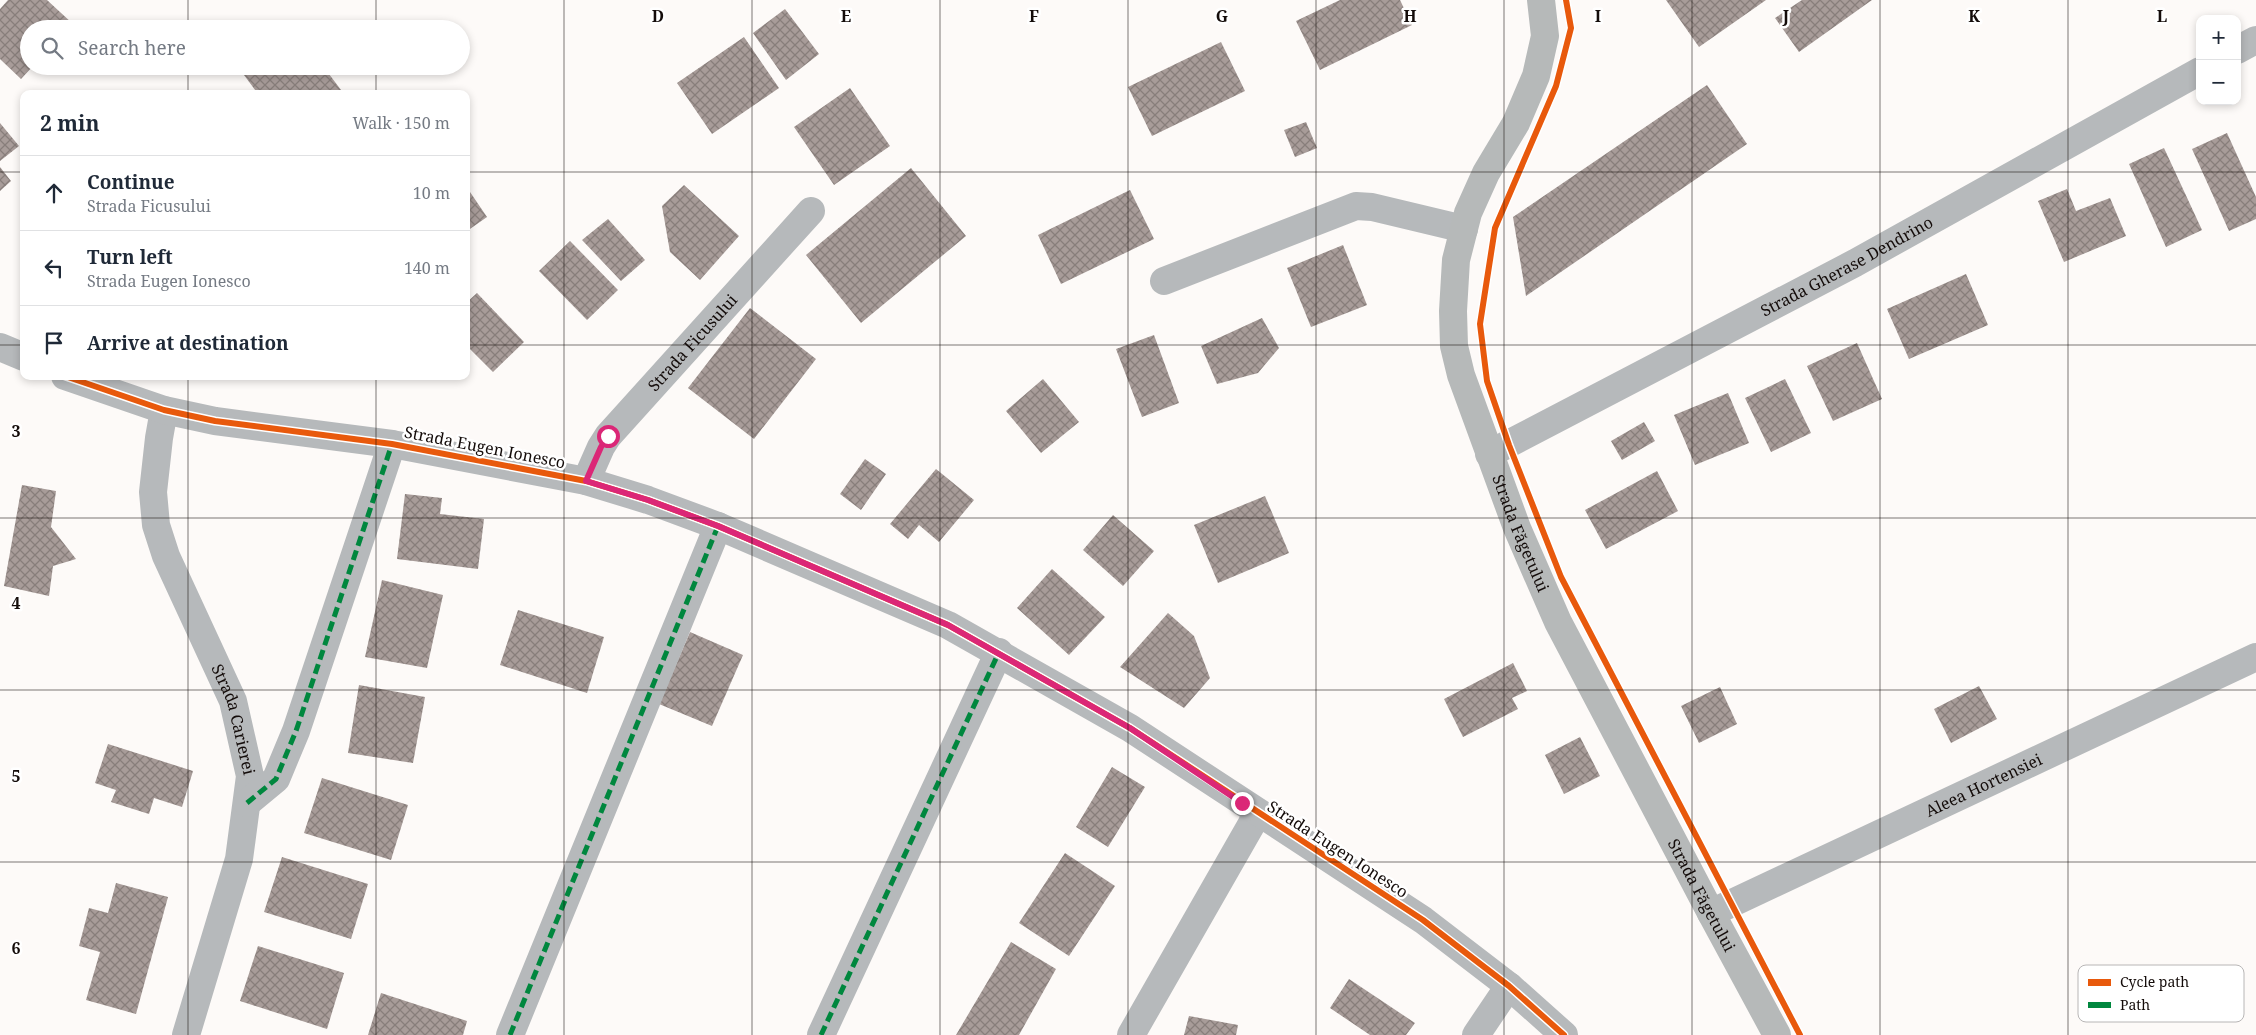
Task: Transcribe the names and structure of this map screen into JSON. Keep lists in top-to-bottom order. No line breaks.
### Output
{"streets":{"main road":["Strada Făgetului"],"street":["Strada Gherase Dendrino","Strada Ficusului","Strada Eugen Ionesco","Strada Carierei","Aleea Hortensiei"]},"crossings":[["Strada Gherase Dendrino","Strada Făgetului"],["Strada Ficusului","Strada Eugen Ionesco"],["Strada Eugen Ionesco","Strada Carierei"],["Strada Făgetului","Aleea Hortensiei"]],"legend":["Cycle path","Path"],"page":{"map_buttons":["+","−"],"search":"Search here","heading":["2 min","Walk · 150 m"],"list":[["Continue","Strada Ficusului","10 m"],["Turn left","Strada Eugen Ionesco","140 m"],"Arrive at destination"]},"grid":{"columns":["D","E","F","G","H","I","J","K","L"],"rows":["3","4","5","6"]}}
